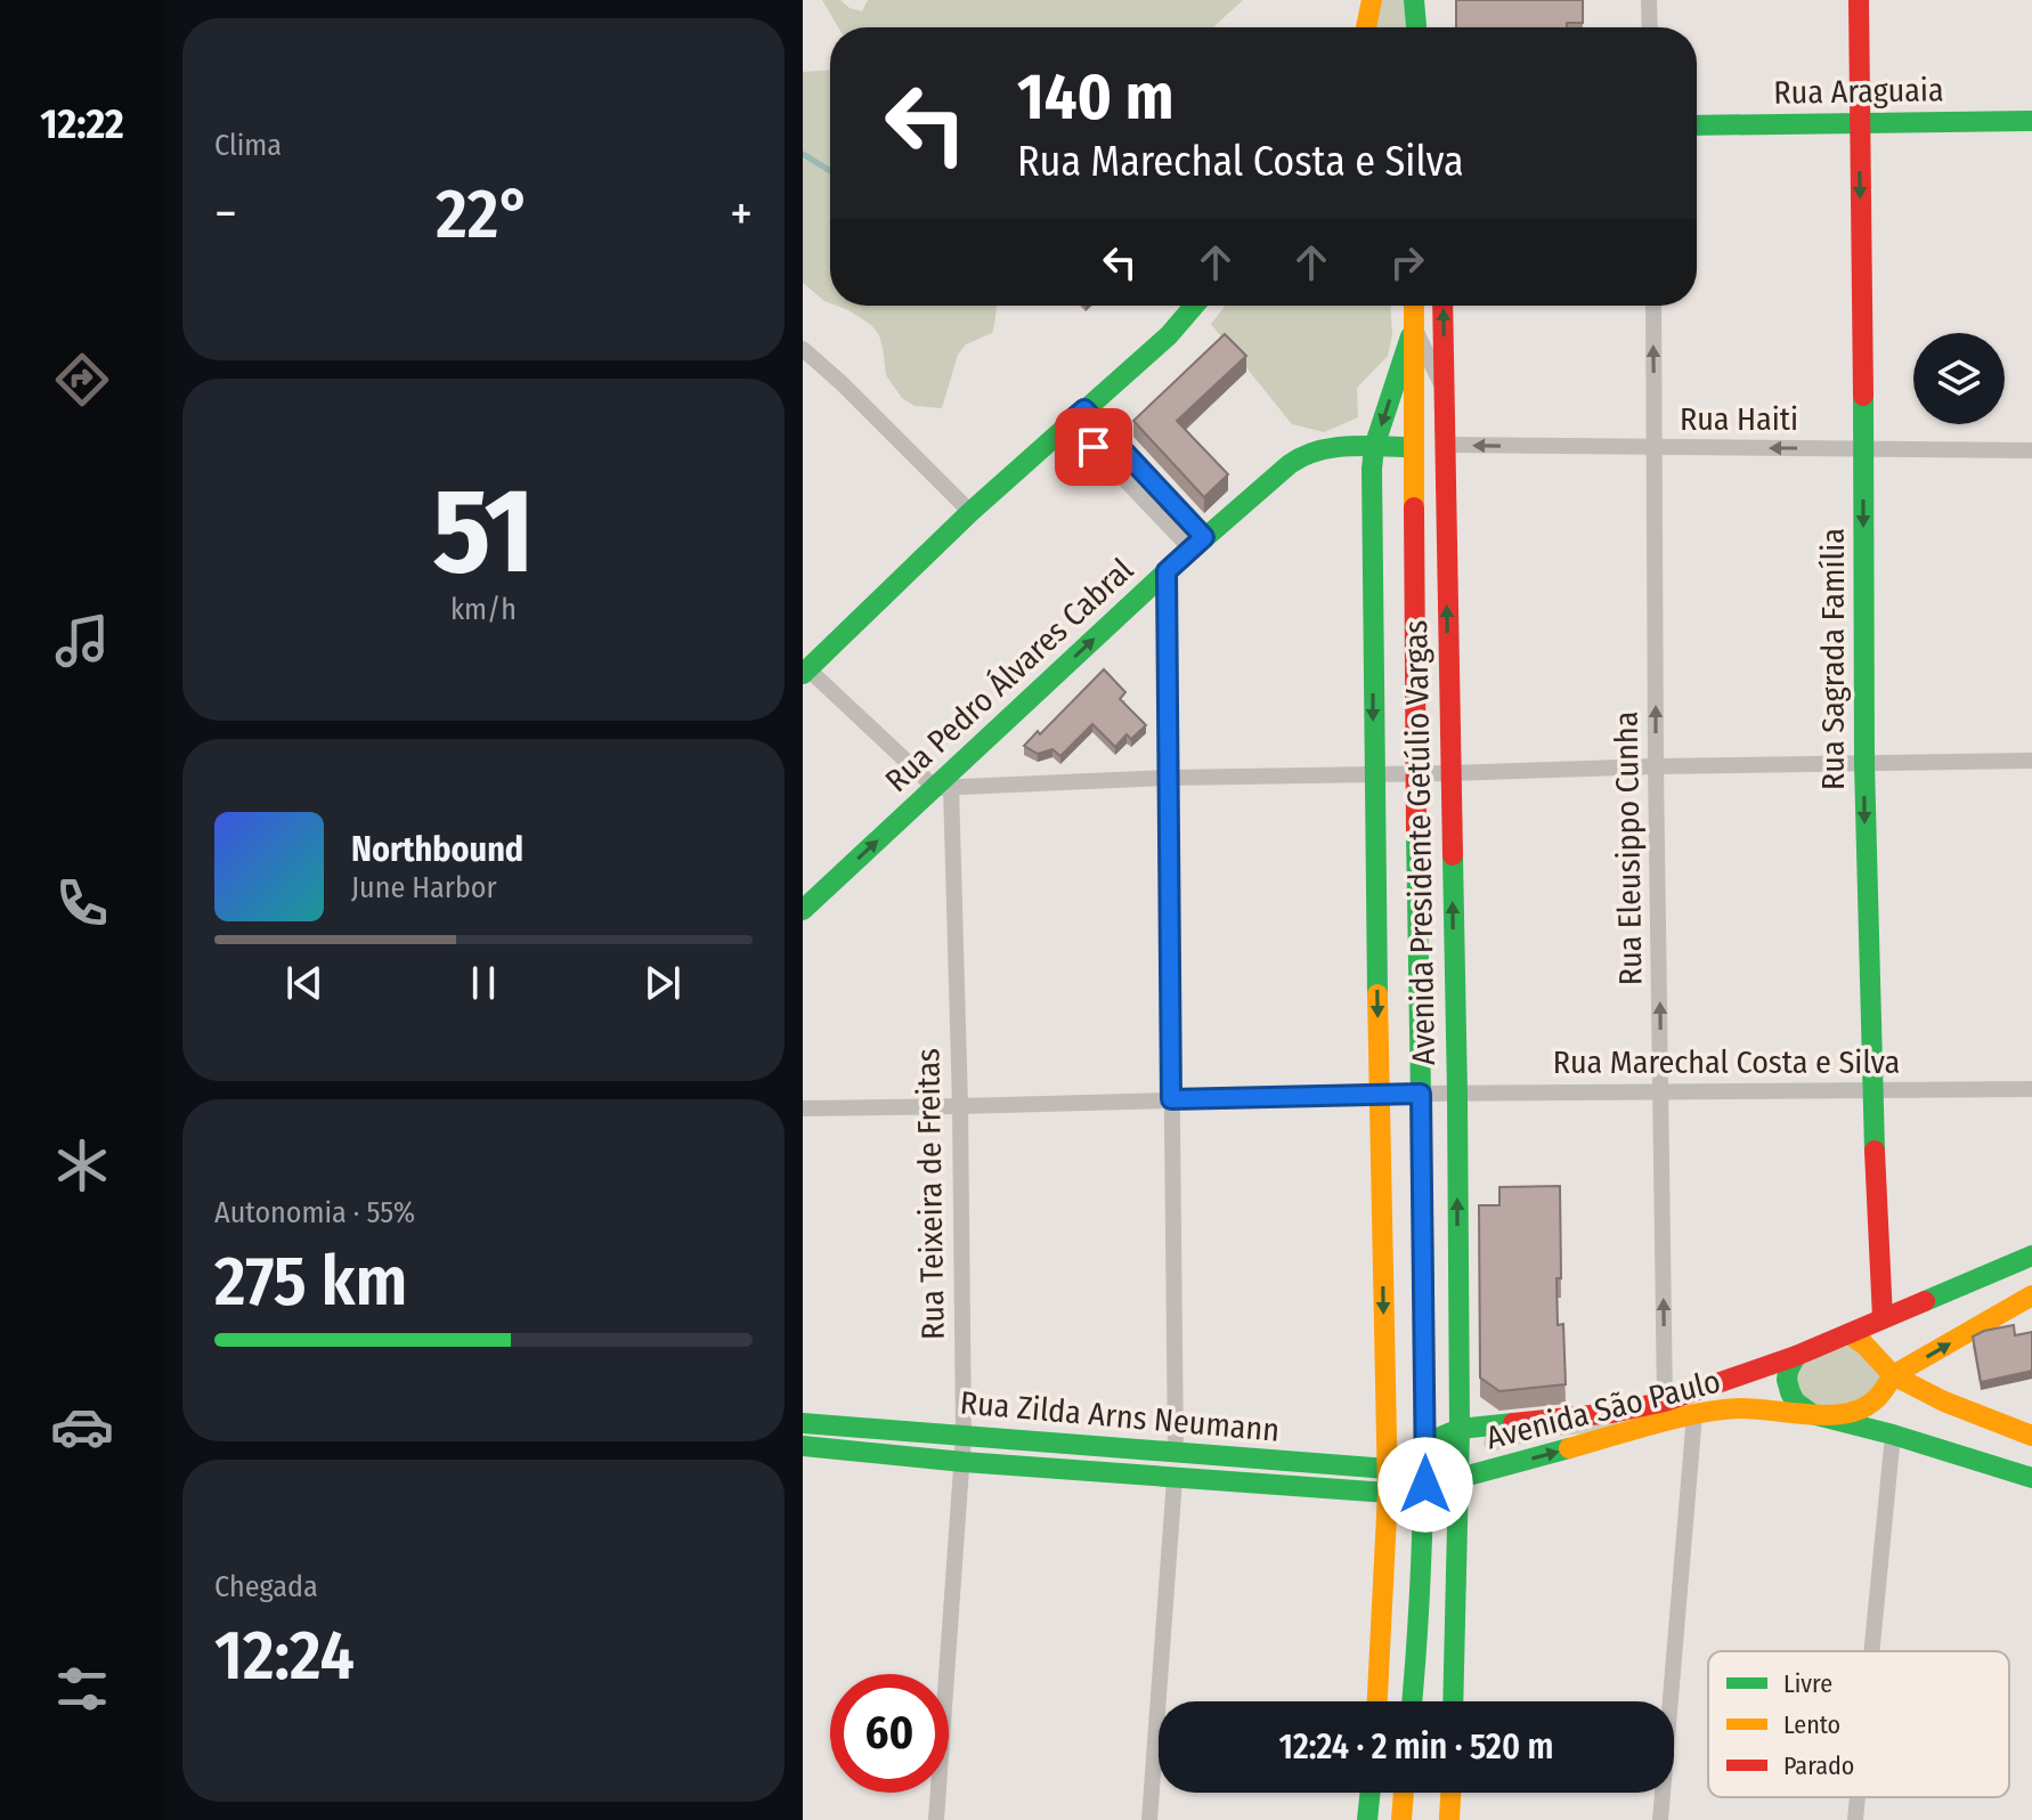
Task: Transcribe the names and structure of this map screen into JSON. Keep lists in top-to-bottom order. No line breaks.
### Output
{"streets":{"street":["Rua Araguaia","Rua Haiti","Rua Sagrada Família","Rua Pedro Álvares Cabral","Avenida Presidente Getúlio Vargas","Rua Eleusippo Cunha","Rua Marechal Costa e Silva","Rua Teixeira de Freitas","Avenida São Paulo","Rua Zilda Arns Neumann"]},"crossings":[["Rua Araguaia","Rua Sagrada Família"],["Rua Haiti","Rua Sagrada Família"],["Rua Haiti","Avenida Presidente Getúlio Vargas"],["Rua Haiti","Rua Eleusippo Cunha"],["Rua Sagrada Família","Rua Marechal Costa e Silva"],["Rua Sagrada Família","Avenida São Paulo"],["Rua Pedro Álvares Cabral","Avenida Presidente Getúlio Vargas"],["Rua Pedro Álvares Cabral","Rua Teixeira de Freitas"],["Avenida Presidente Getúlio Vargas","Rua Marechal Costa e Silva"],["Avenida Presidente Getúlio Vargas","Avenida São Paulo"],["Avenida Presidente Getúlio Vargas","Rua Zilda Arns Neumann"],["Rua Eleusippo Cunha","Rua Marechal Costa e Silva"],["Rua Eleusippo Cunha","Avenida São Paulo"],["Rua Teixeira de Freitas","Rua Zilda Arns Neumann"],["Avenida São Paulo","Rua Zilda Arns Neumann"]],"one_way":["Rua Haiti","Rua Sagrada Família","Rua Eleusippo Cunha"],"legend":["Livre","Lento","Parado"],"page":{"tabs":"12:22","tile":["Clima",["51","km/h"],["Autonomia · 55%","275 km"],["Chegada","12:24"]],"turn":["140 m","Rua Marechal Costa e Silva"],"heat":["−","22°","+"],"song":["Northbound","June Harbor"],"limit":"60","trip":"12:24 · 2 min · 520 m"}}
